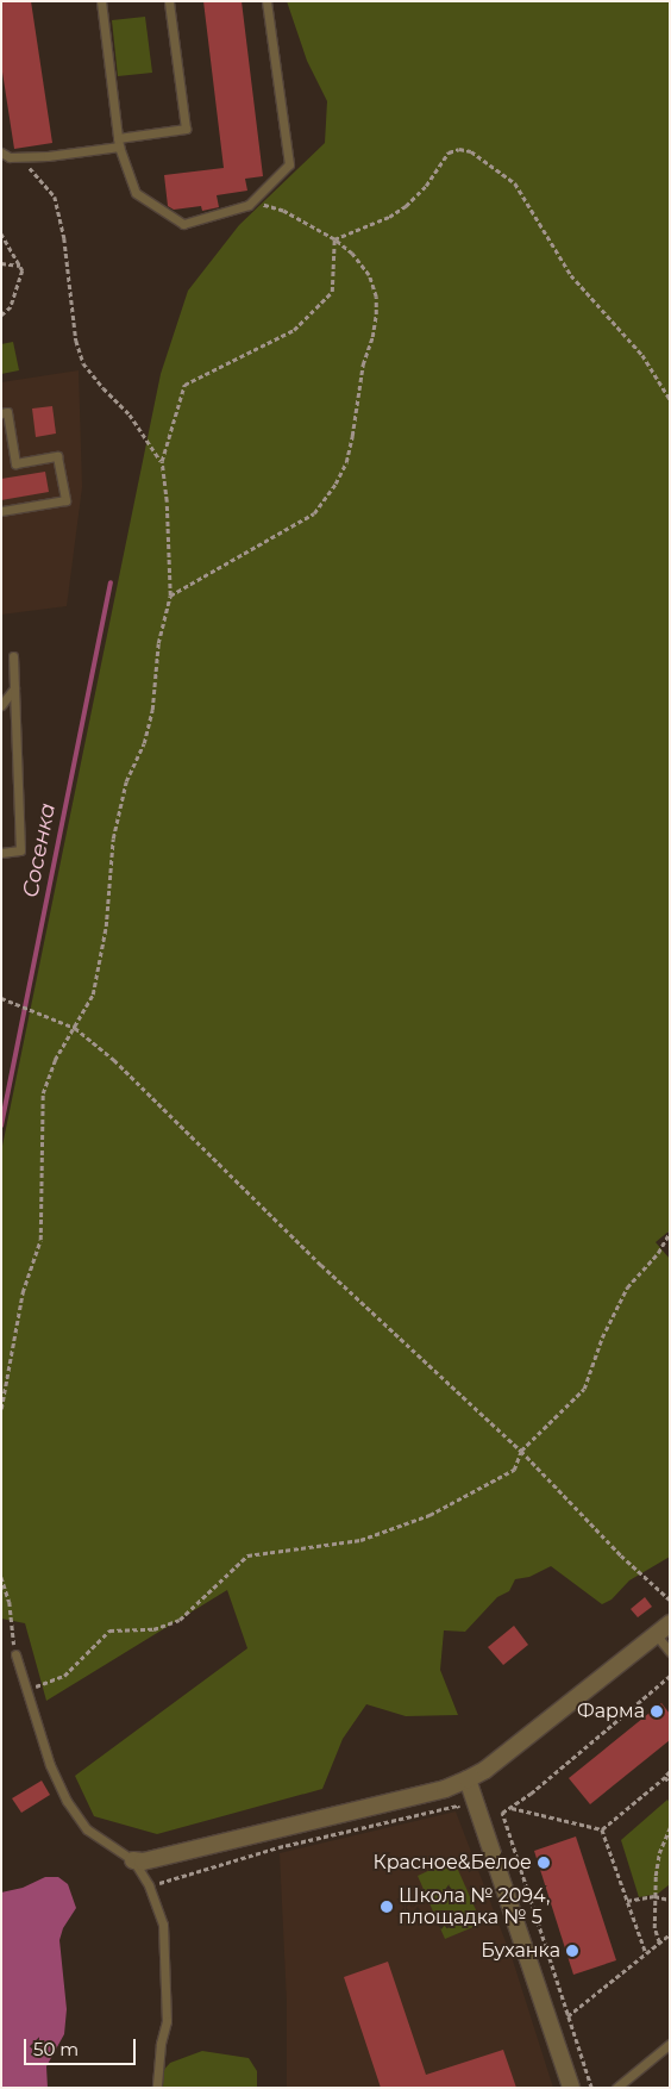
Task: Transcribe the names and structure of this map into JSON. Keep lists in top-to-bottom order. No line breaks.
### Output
{"water":["Сосенка"],"places":["Фарма","Красное&Белое","Школа № 2094, площадка № 5","Буханка"],"scale_bar":"50 m"}
